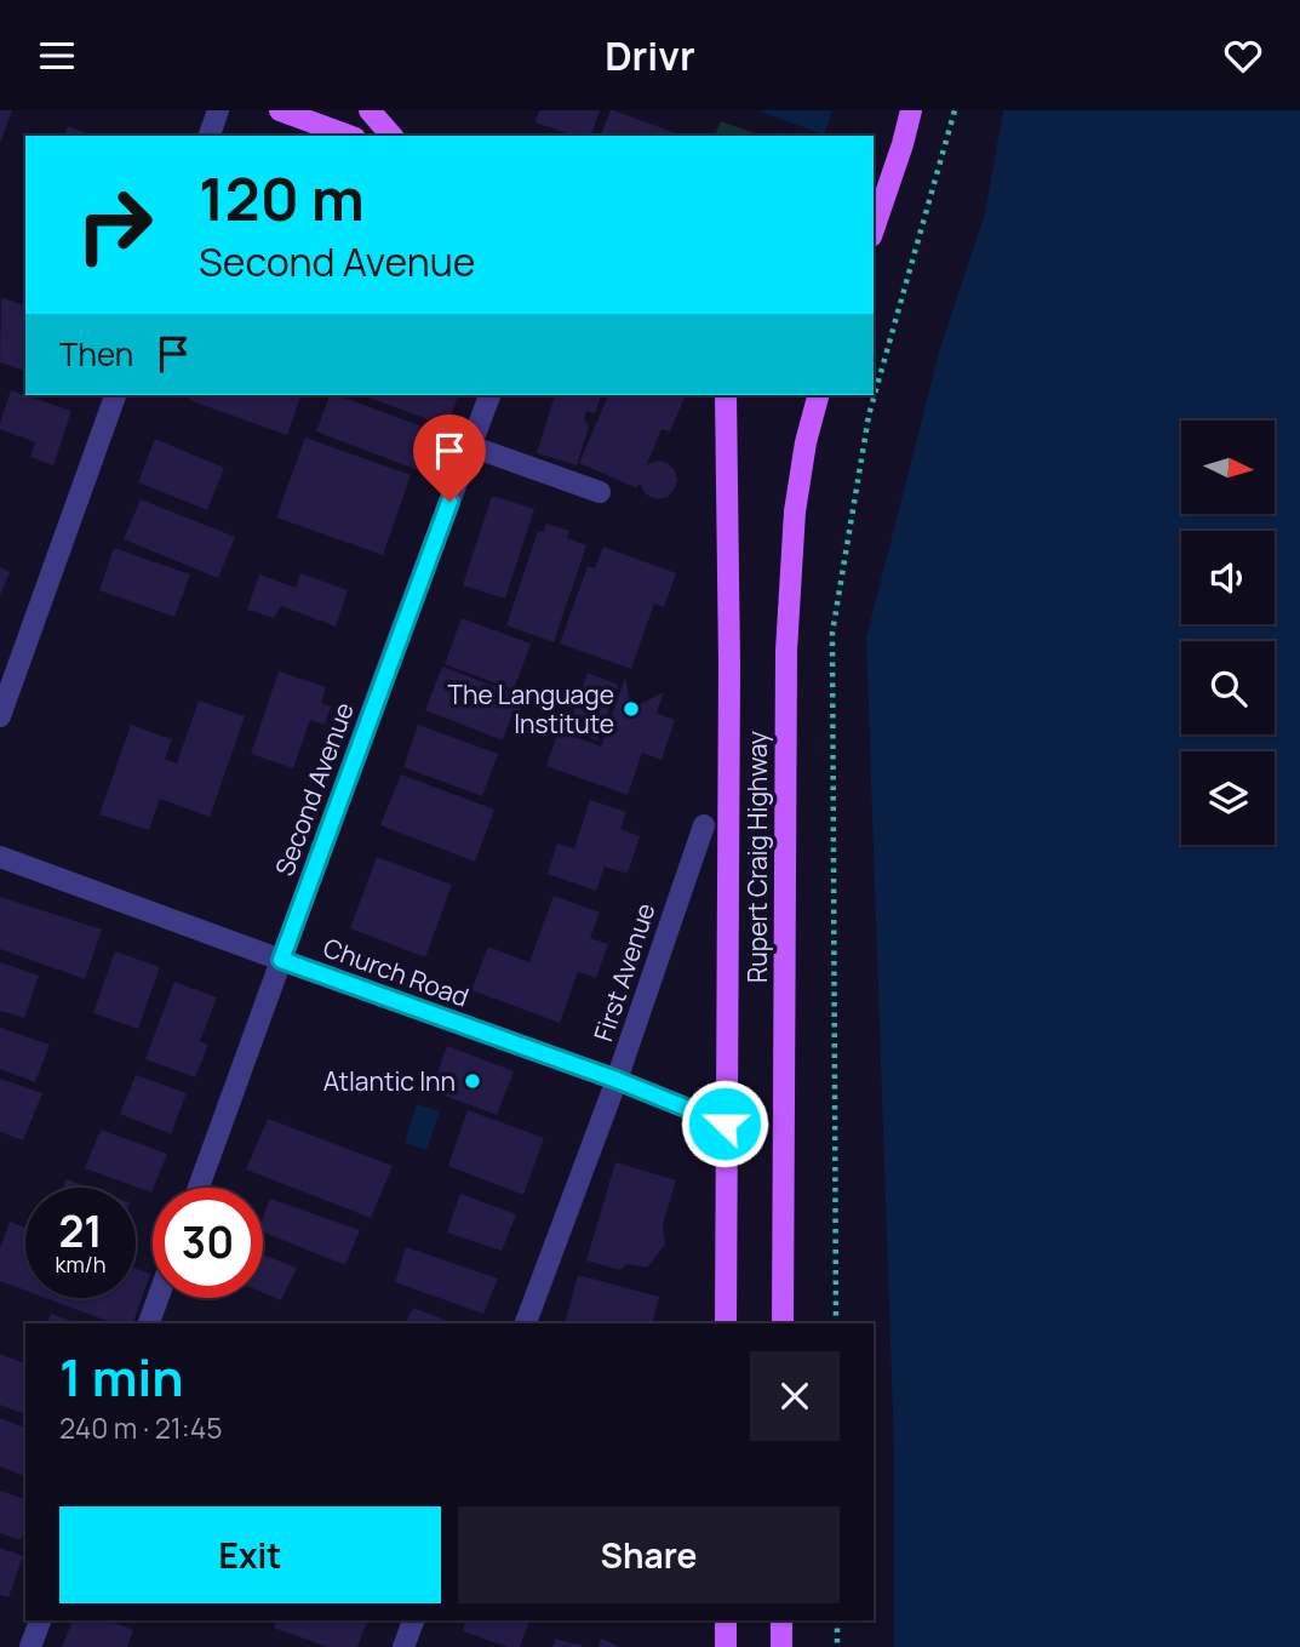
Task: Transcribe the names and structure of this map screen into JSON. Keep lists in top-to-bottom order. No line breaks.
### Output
{"streets":{"main road":["Rupert Craig Highway"],"street":["Second Avenue","Church Road","First Avenue"]},"crossings":[["Second Avenue","Church Road"],["Rupert Craig Highway","Church Road"],["Church Road","First Avenue"]],"places":["The Language Institute","Atlantic Inn"],"north":"right","page":{"header":"Drivr","turn":["120 m","Second Avenue"],"then":"Then","speed":"21 km/h","limit":"30","heading":["1 min","240 m · 21:45"],"buttons":["Exit","Share"]}}
